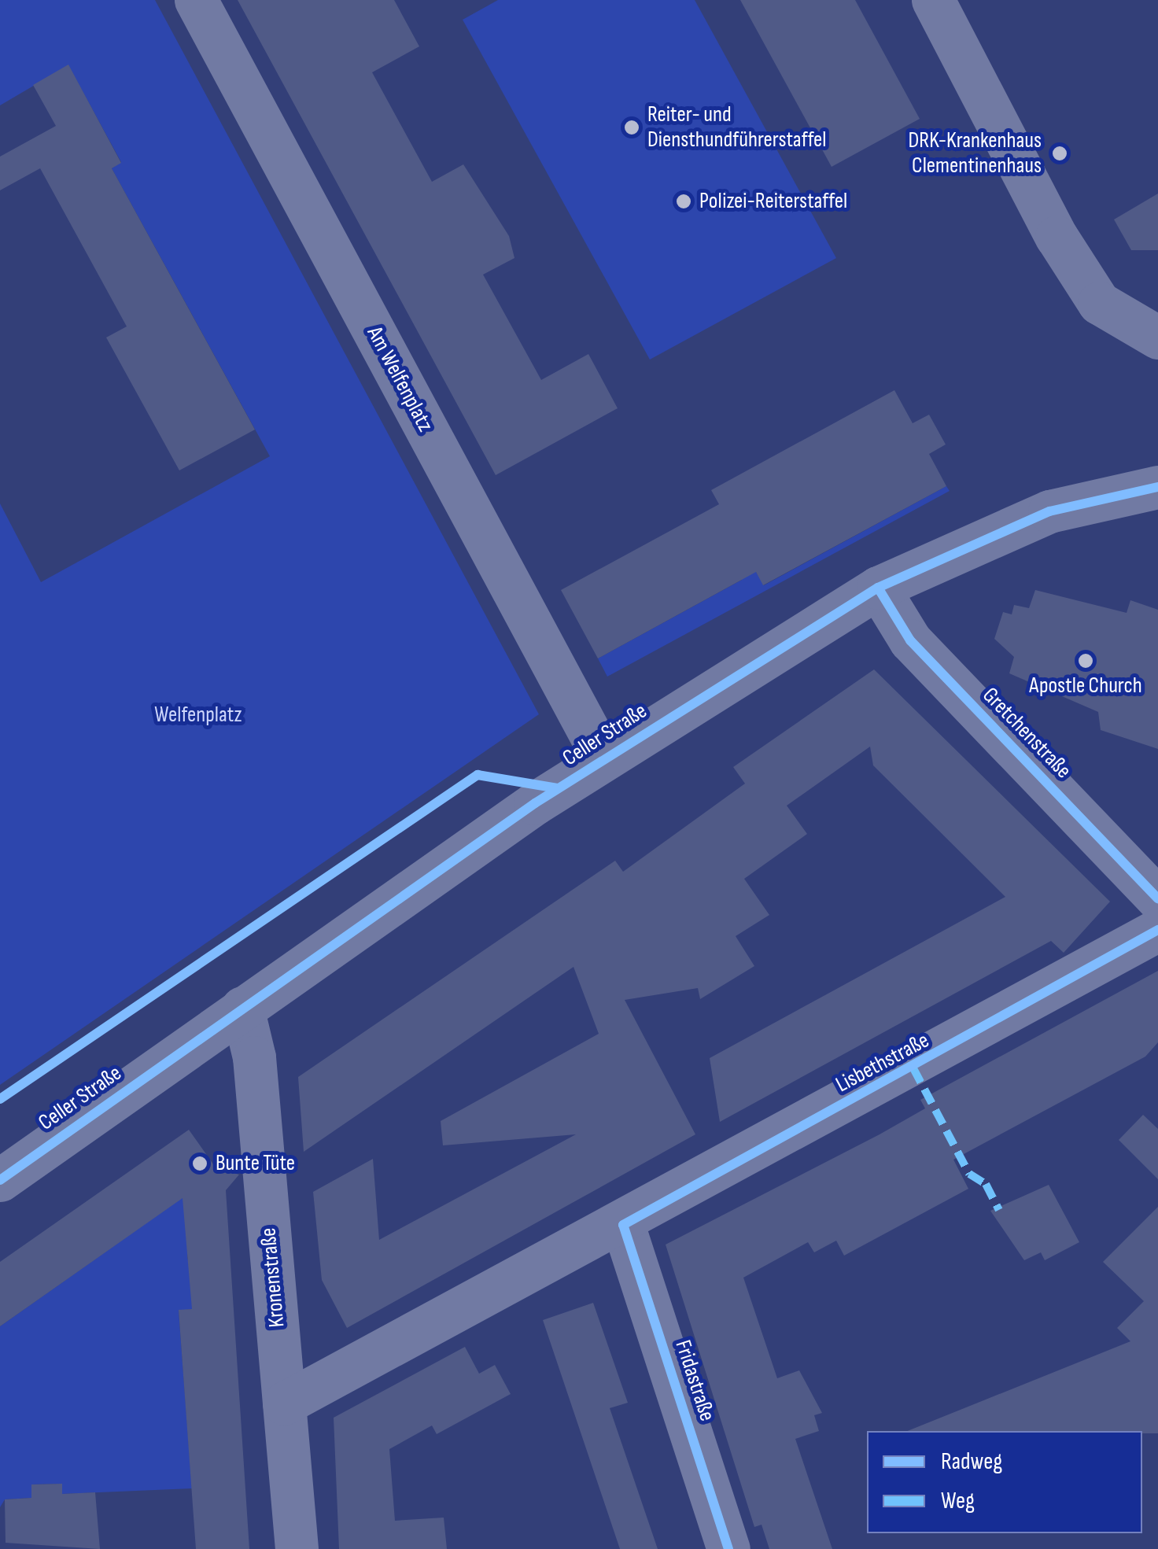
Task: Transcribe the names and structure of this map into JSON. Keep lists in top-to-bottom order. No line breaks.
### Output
{"streets":{"street":["Am Welfenplatz","Gretchenstraße","Celler Straße","Lisbethstraße","Kronenstraße","Fridastraße"]},"crossings":[["Am Welfenplatz","Celler Straße"],["Gretchenstraße","Celler Straße"],["Celler Straße","Kronenstraße"],["Lisbethstraße","Kronenstraße"],["Lisbethstraße","Fridastraße"]],"parks":["Welfenplatz"],"places":["Reiter- und Diensthundführerstaffel","DRK-Krankenhaus Clementinenhaus","Polizei-Reiterstaffel","Apostle Church","Bunte Tüte"],"legend":["Radweg","Weg"]}
